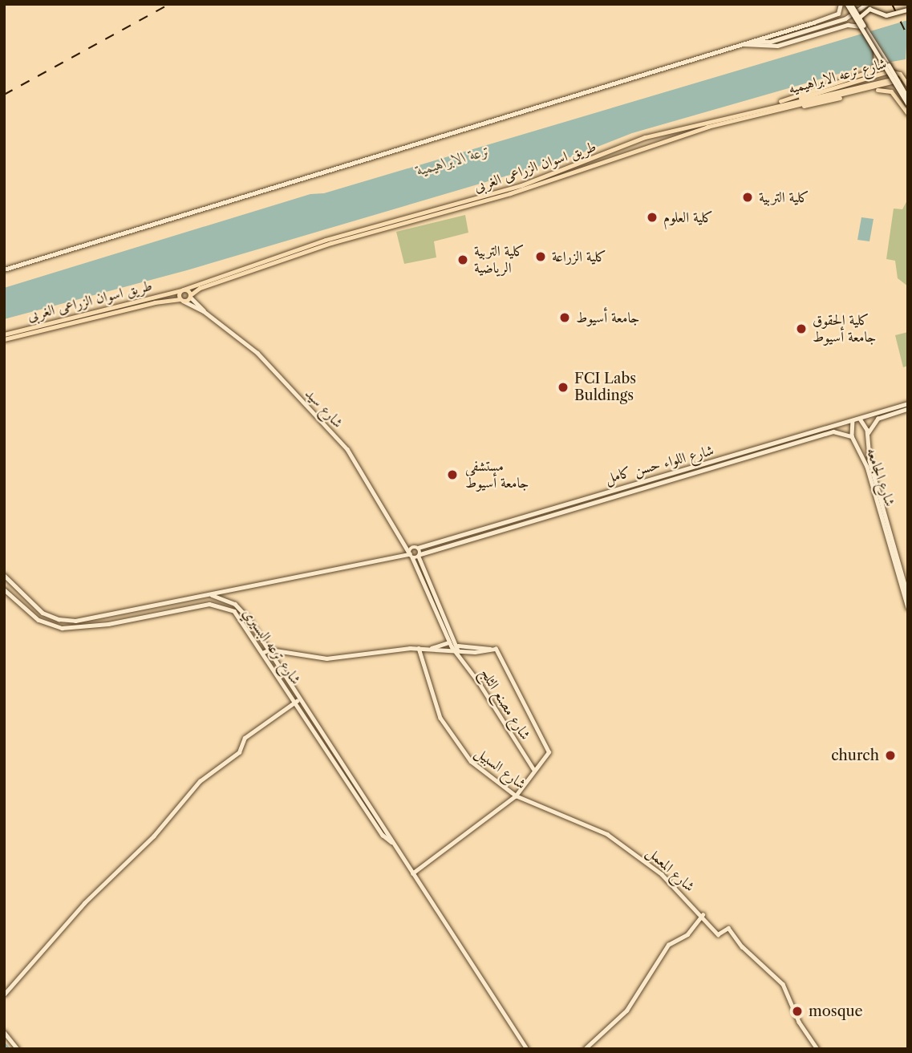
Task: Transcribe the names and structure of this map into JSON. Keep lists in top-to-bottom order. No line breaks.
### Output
{"streets":{"main road":["شارع ترعه الابراهيميه","طريق اسوان الزراعى الغربى"],"street":["شارع سيد","شارع اللواء حسن كامل","شارع الجامعه","شارع ترعه البسيري","شارع مصنع الثلج","شارع السبيل","شارع المعمل"]},"crossings":[["شارع ترعه الابراهيميه","طريق اسوان الزراعى الغربى"],["طريق اسوان الزراعى الغربى","شارع سيد"],["شارع سيد","شارع اللواء حسن كامل"],["شارع سيد","شارع مصنع الثلج"],["شارع اللواء حسن كامل","شارع الجامعه"],["شارع اللواء حسن كامل","شارع ترعه البسيري"],["شارع السبيل","شارع المعمل"]],"water":["ترعة الابراهيمية"],"places":["كلية التربية","كلية العلوم","كلية الزراعة","كلية التربية الرياضية","جامعة أسيوط","كلية الحقوق جامعة أسيوط","FCI Labs Buldings","مستشفی جامعة أسيوط","church","mosque"]}
